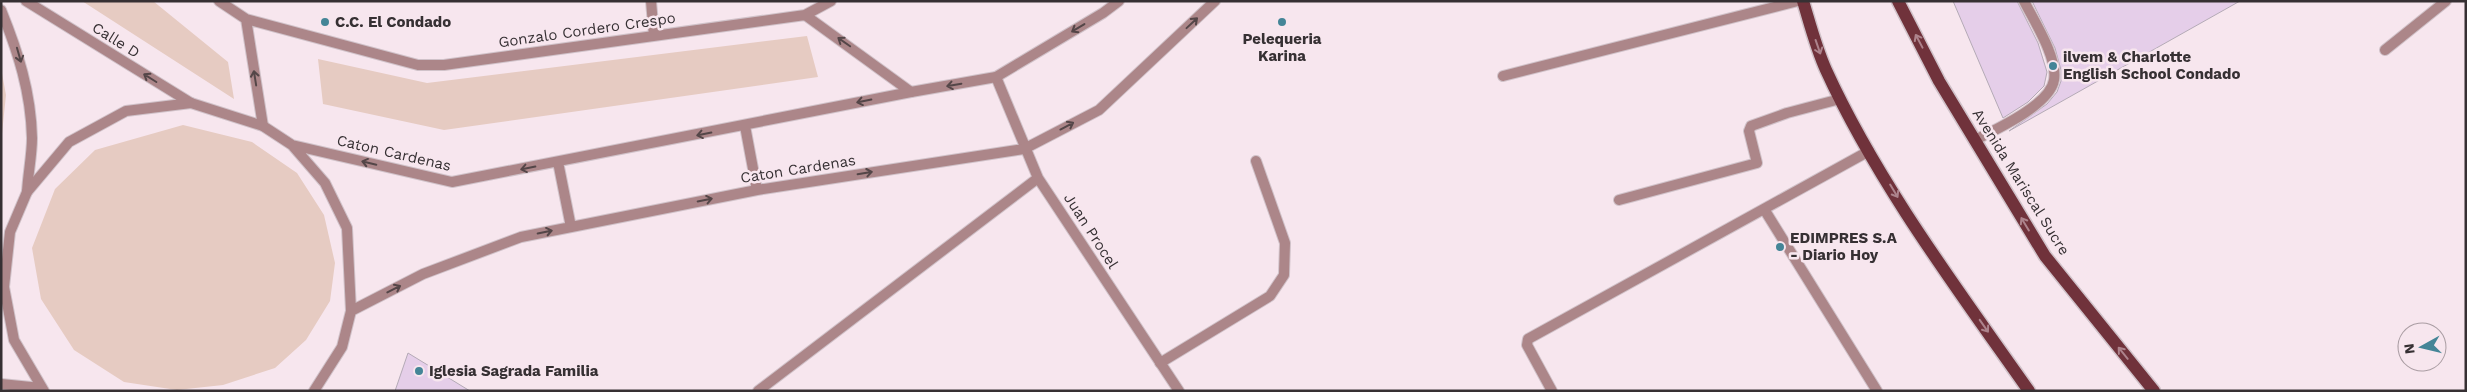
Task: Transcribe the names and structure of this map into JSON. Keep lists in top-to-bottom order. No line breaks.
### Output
{"streets":{"main road":["Avenida Mariscal Sucre"],"street":["Gonzalo Cordero Crespo","Calle D","Caton Cardenas","Juan Procel"]},"crossings":[["Caton Cardenas","Juan Procel"]],"one_way":["Calle D"],"places":["C.C. El Condado","Pelequeria Karina","ilvem & Charlotte English School Condado","EDIMPRES S.A - Diario Hoy","Iglesia Sagrada Familia"],"north":"left"}
